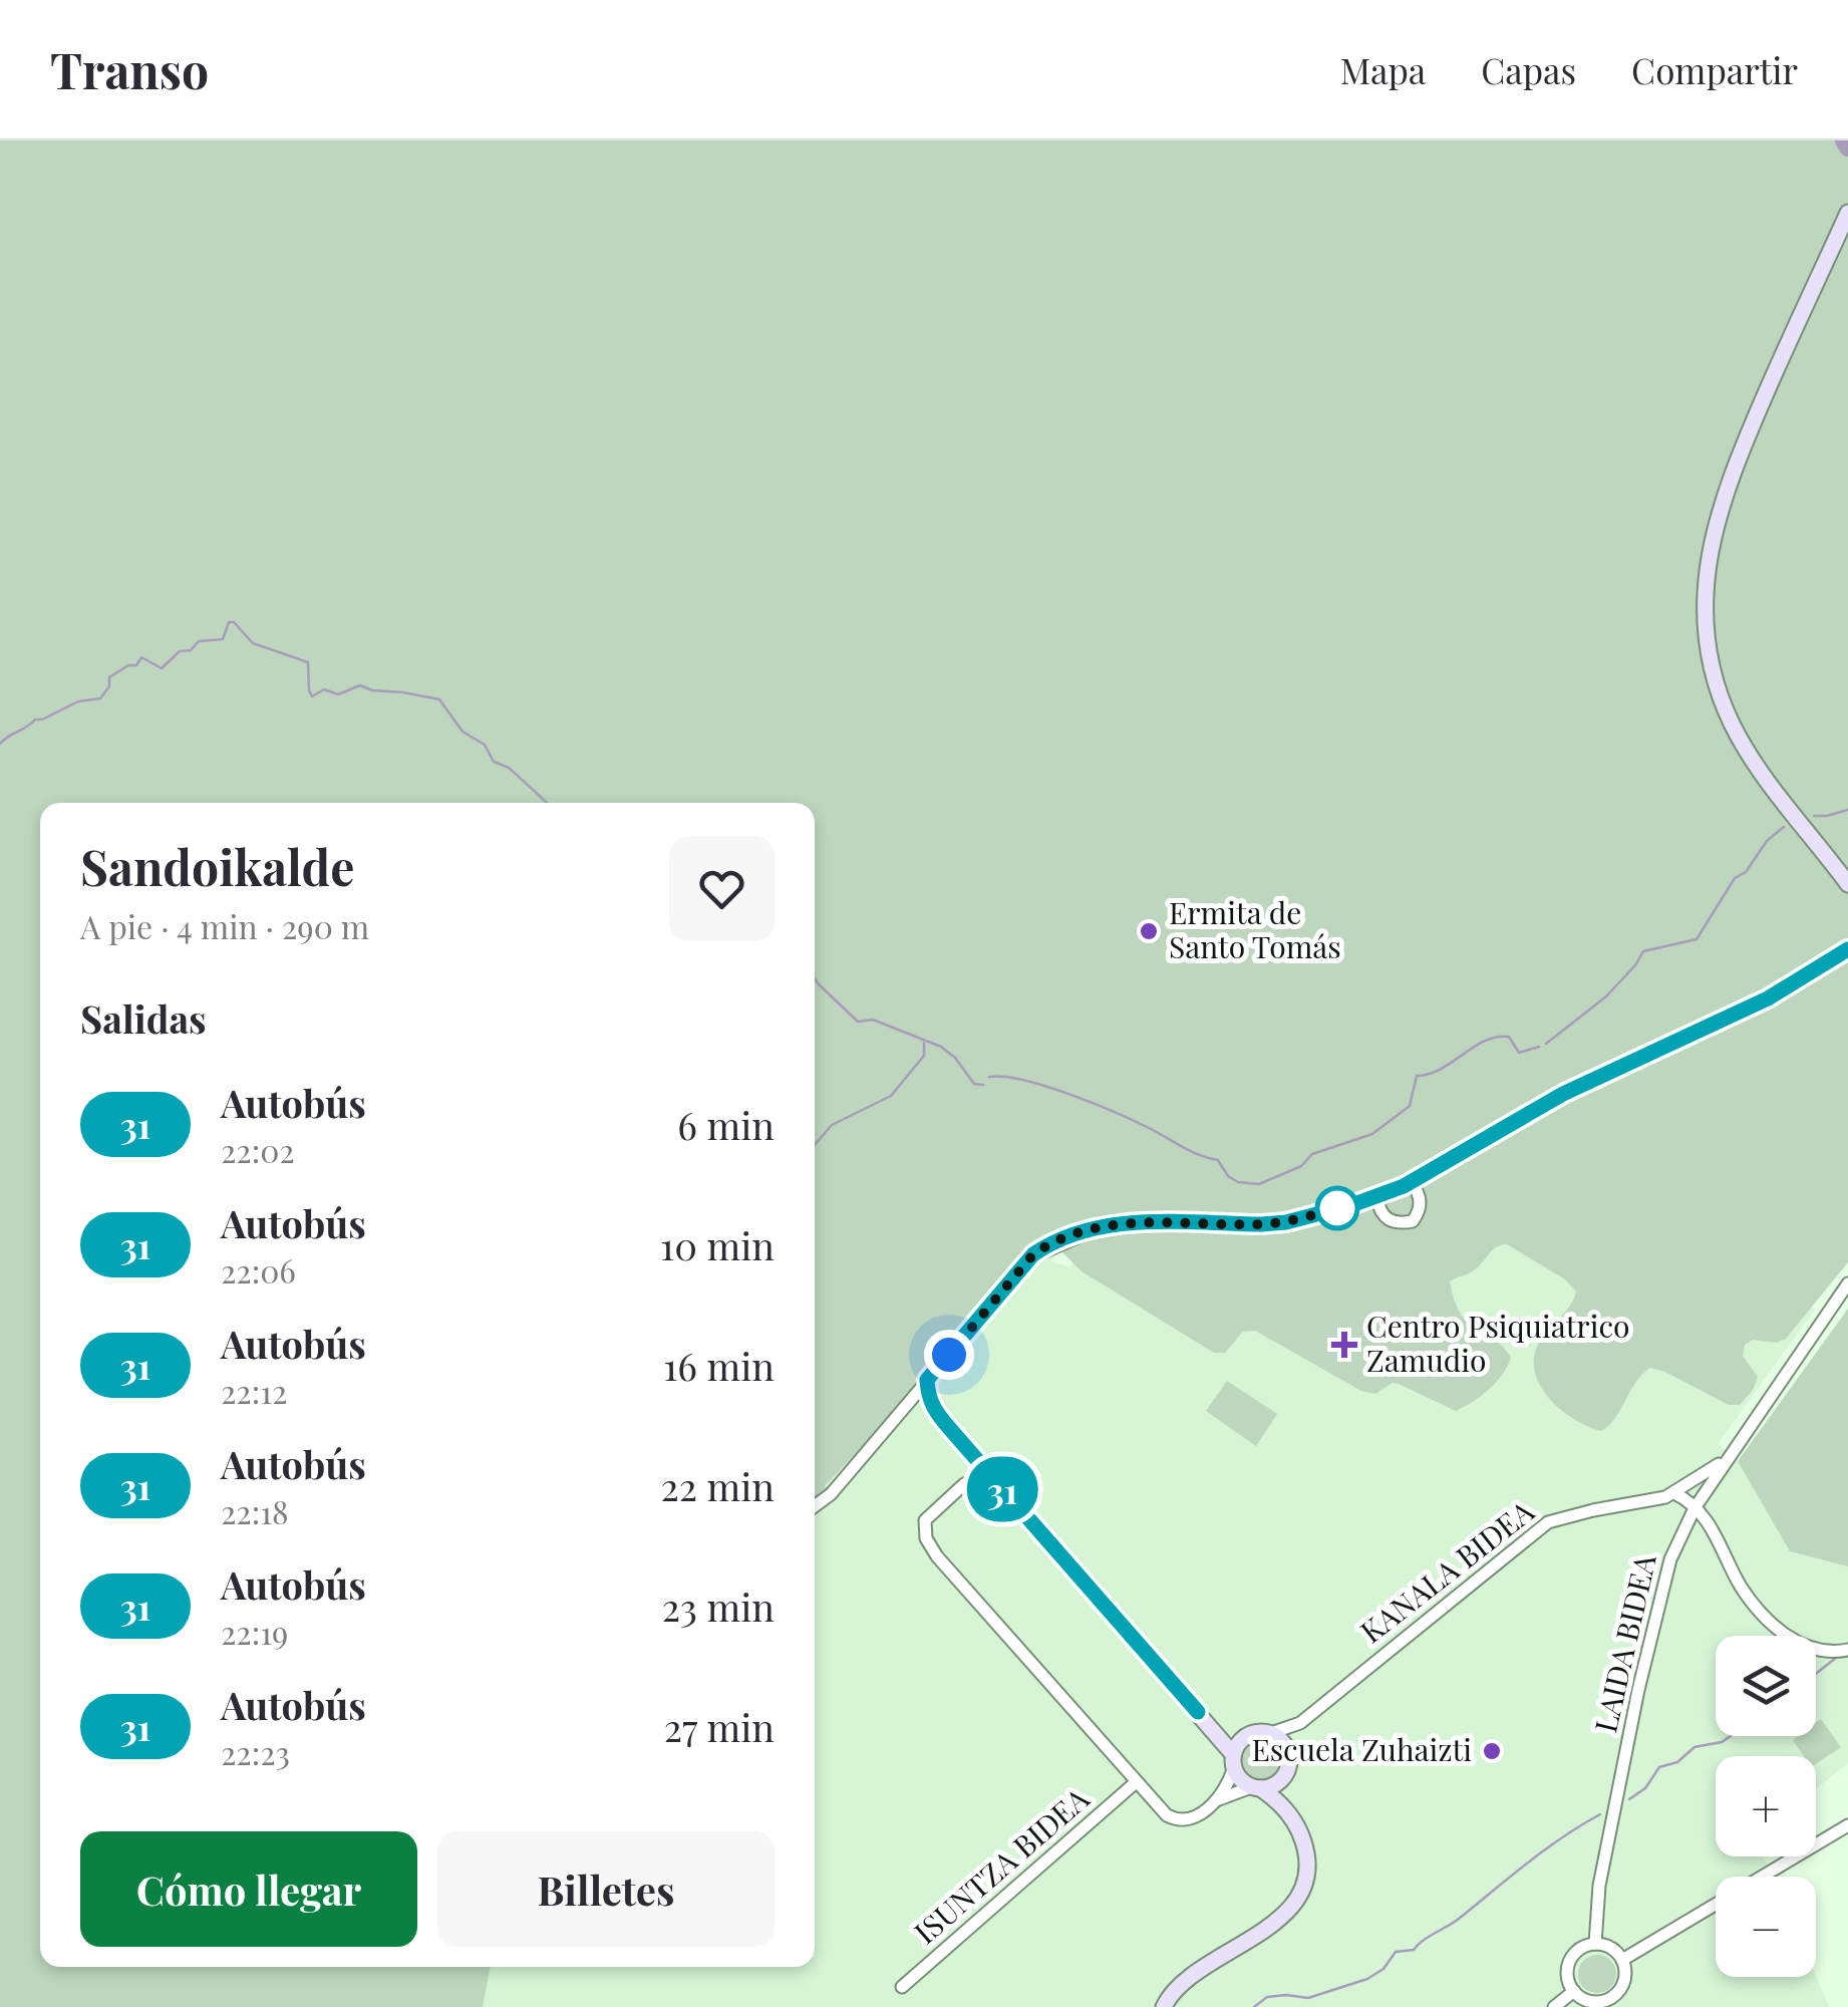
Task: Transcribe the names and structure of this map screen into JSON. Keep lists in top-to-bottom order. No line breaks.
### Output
{"streets":{"street":["KANALA BIDEA","LAIDA BIDEA","ISUNTZA BIDEA"]},"places":{"other":["Ermita de Santo Tomás","Escuela Zuhaizti"],"health":["Centro Psiquiatrico Zamudio"]},"lines":["bus line 31"],"page":{"header":"Transo","nav":["Mapa","Capas","Compartir"],"on_map":"31","heading":[["Sandoikalde","A pie · 4 min · 290 m"],"Salidas"],"list":[{"mark":"31","name":"Autobús","note":"22:02","value":"6 min"},{"mark":"31","name":"Autobús","note":"22:06","value":"10 min"},{"mark":"31","name":"Autobús","note":"22:12","value":"16 min"},{"mark":"31","name":"Autobús","note":"22:18","value":"22 min"},{"mark":"31","name":"Autobús","note":"22:19","value":"23 min"},{"mark":"31","name":"Autobús","note":"22:23","value":"27 min"}],"map_buttons":["+","−"],"buttons":["Cómo llegar","Billetes"]}}
